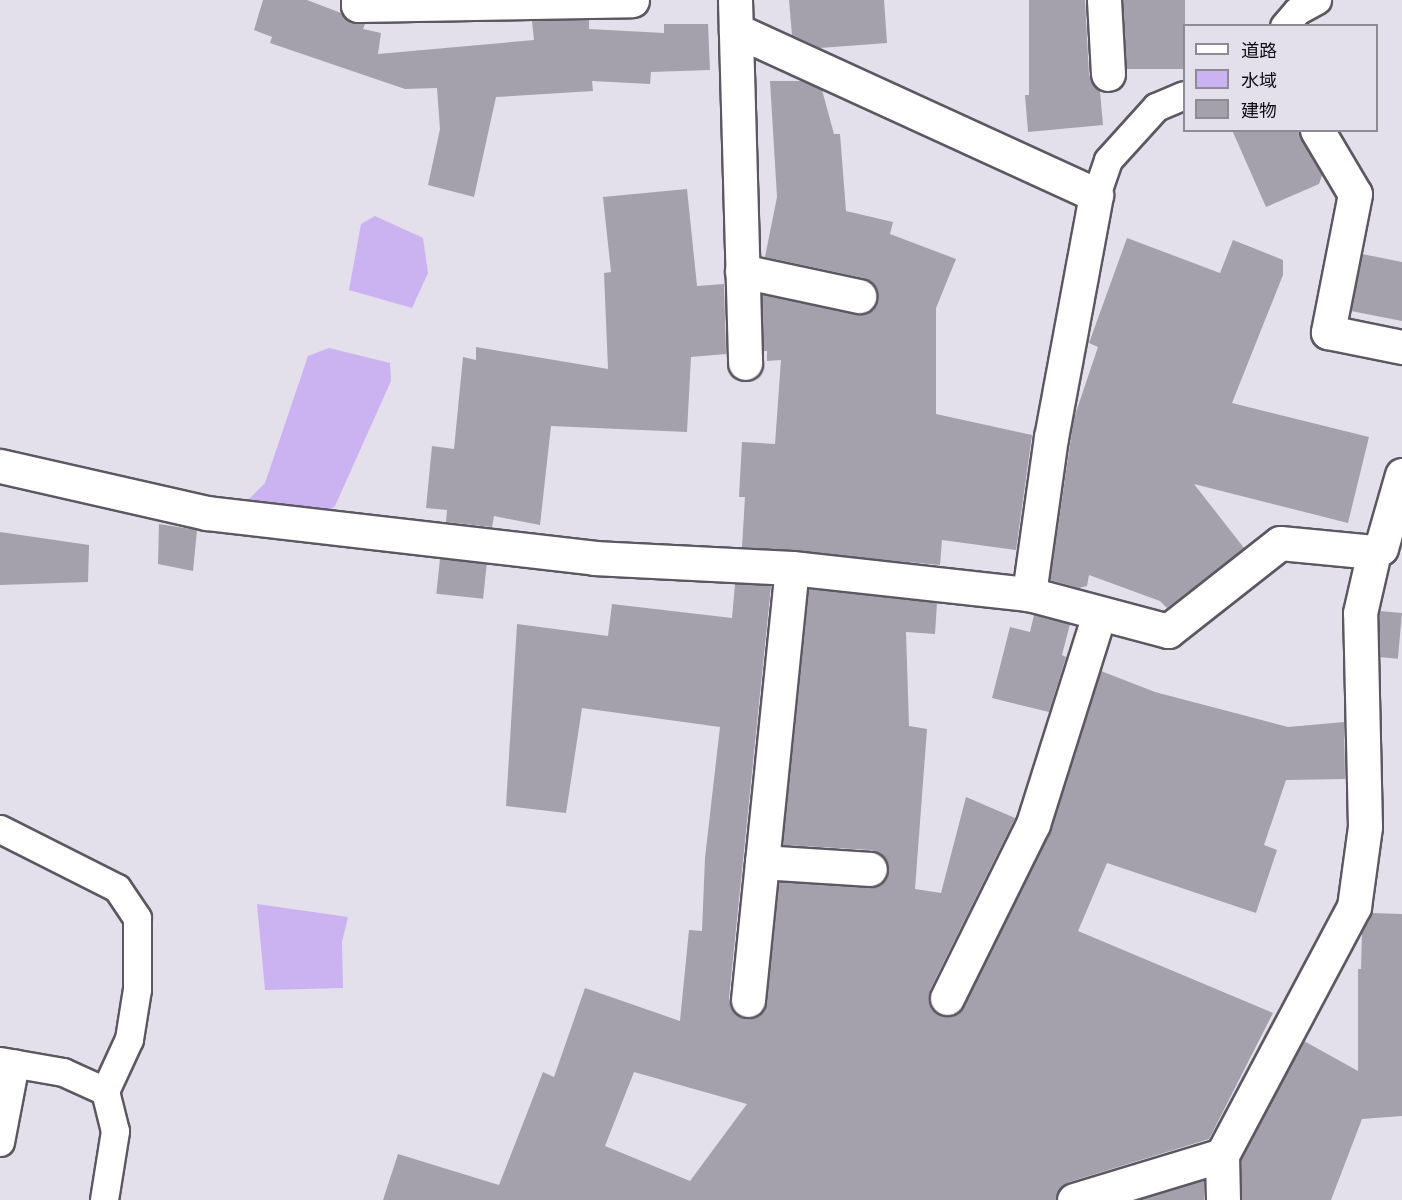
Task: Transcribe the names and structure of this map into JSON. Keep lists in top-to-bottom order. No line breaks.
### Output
{"legend":["道路","水域","建物"]}
